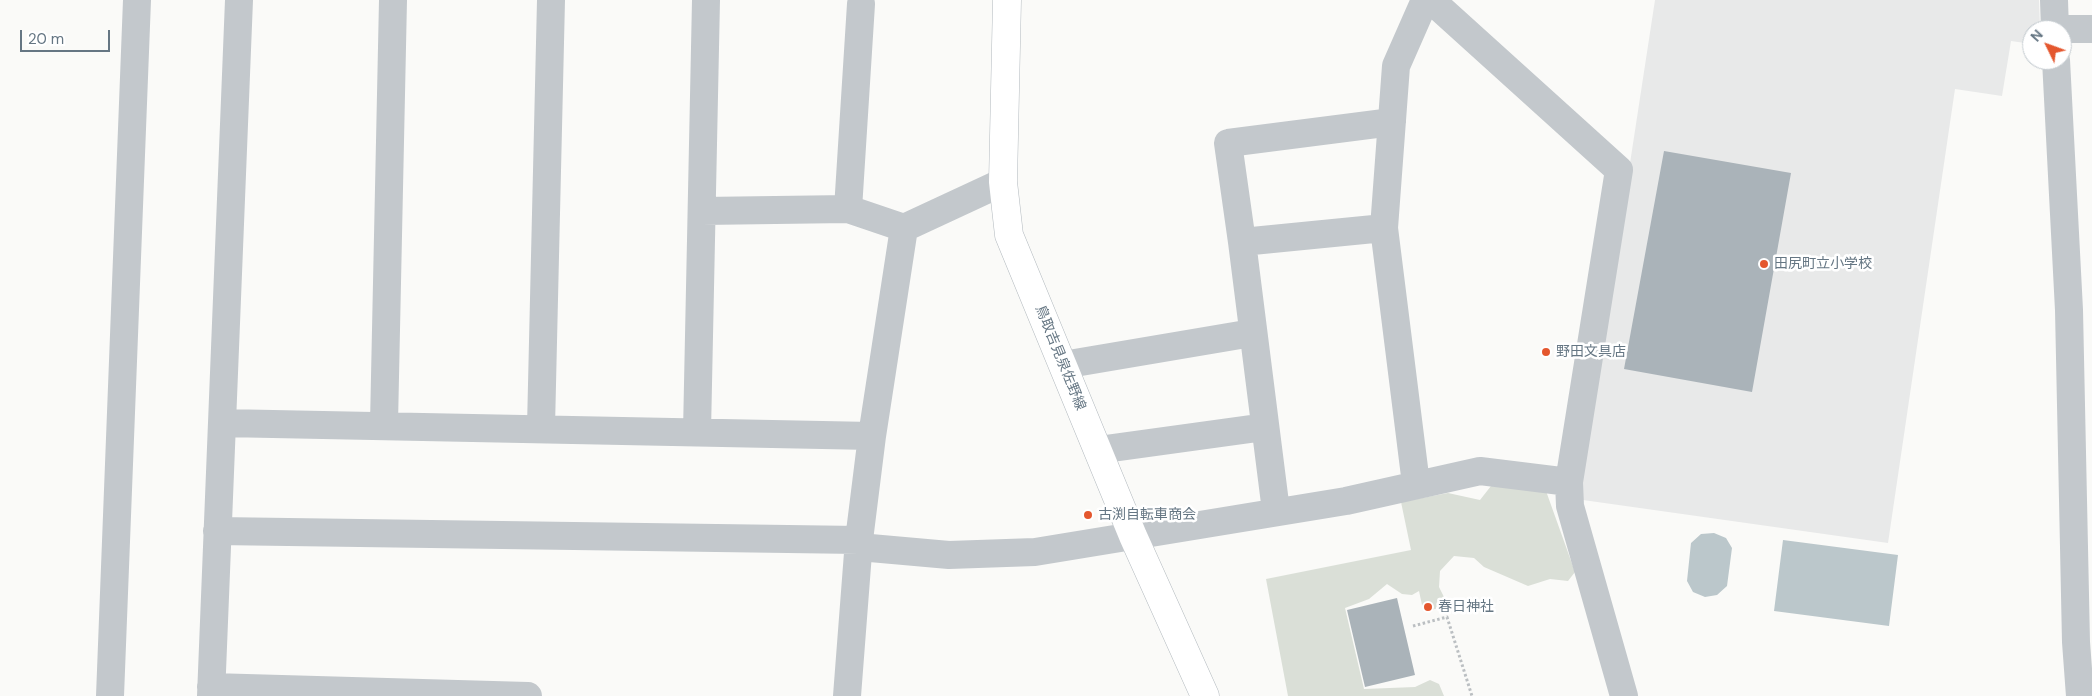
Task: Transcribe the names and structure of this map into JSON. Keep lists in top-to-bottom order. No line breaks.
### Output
{"streets":{"main road":["鳥取吉見泉佐野線"]},"places":["田尻町立小学校","野田文具店","古渕自転車商会","春日神社"],"scale_bar":"20 m","north":"top left"}
